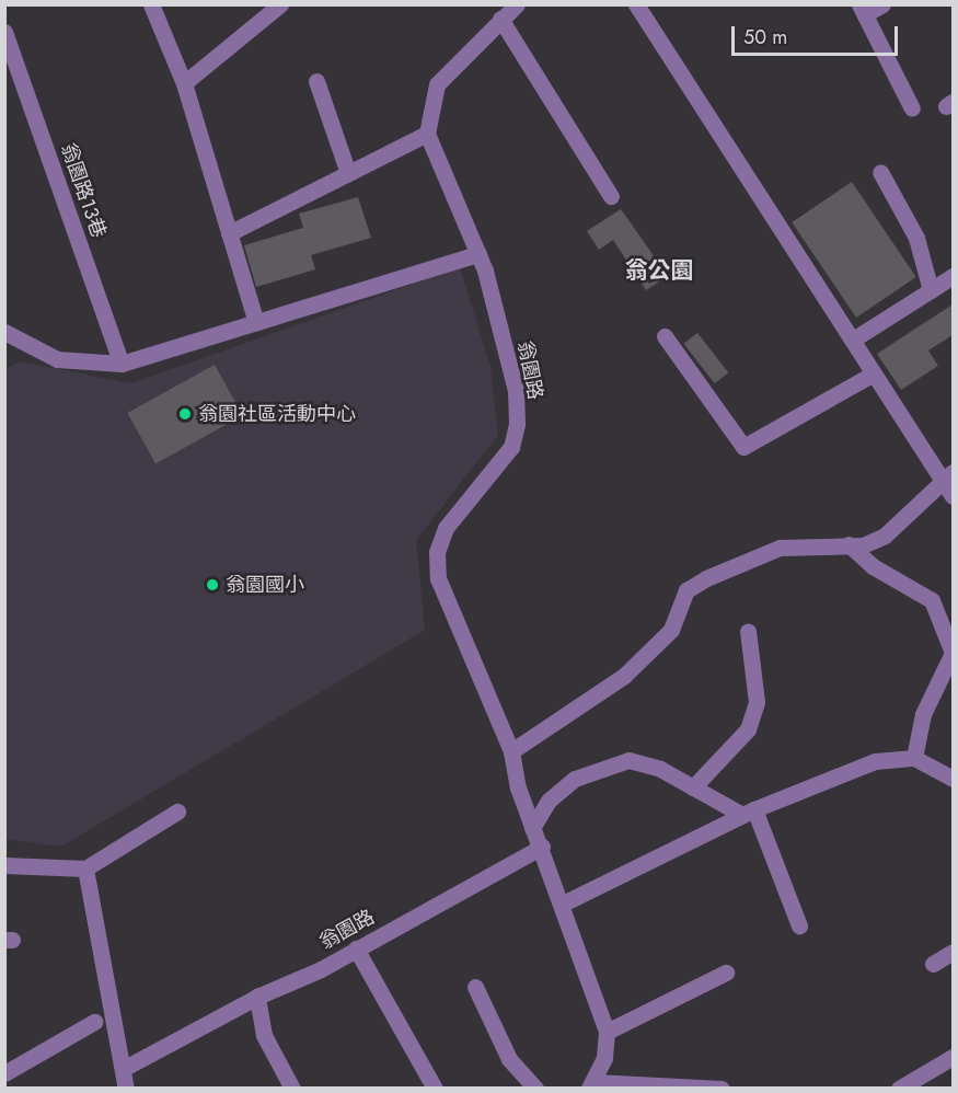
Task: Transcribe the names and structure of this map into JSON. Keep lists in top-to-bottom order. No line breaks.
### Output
{"streets":{"street":["翁園路13巷","翁園路"]},"districts":["翁公園"],"places":["翁園社區活動中心","翁園國小"],"scale_bar":"50 m"}
